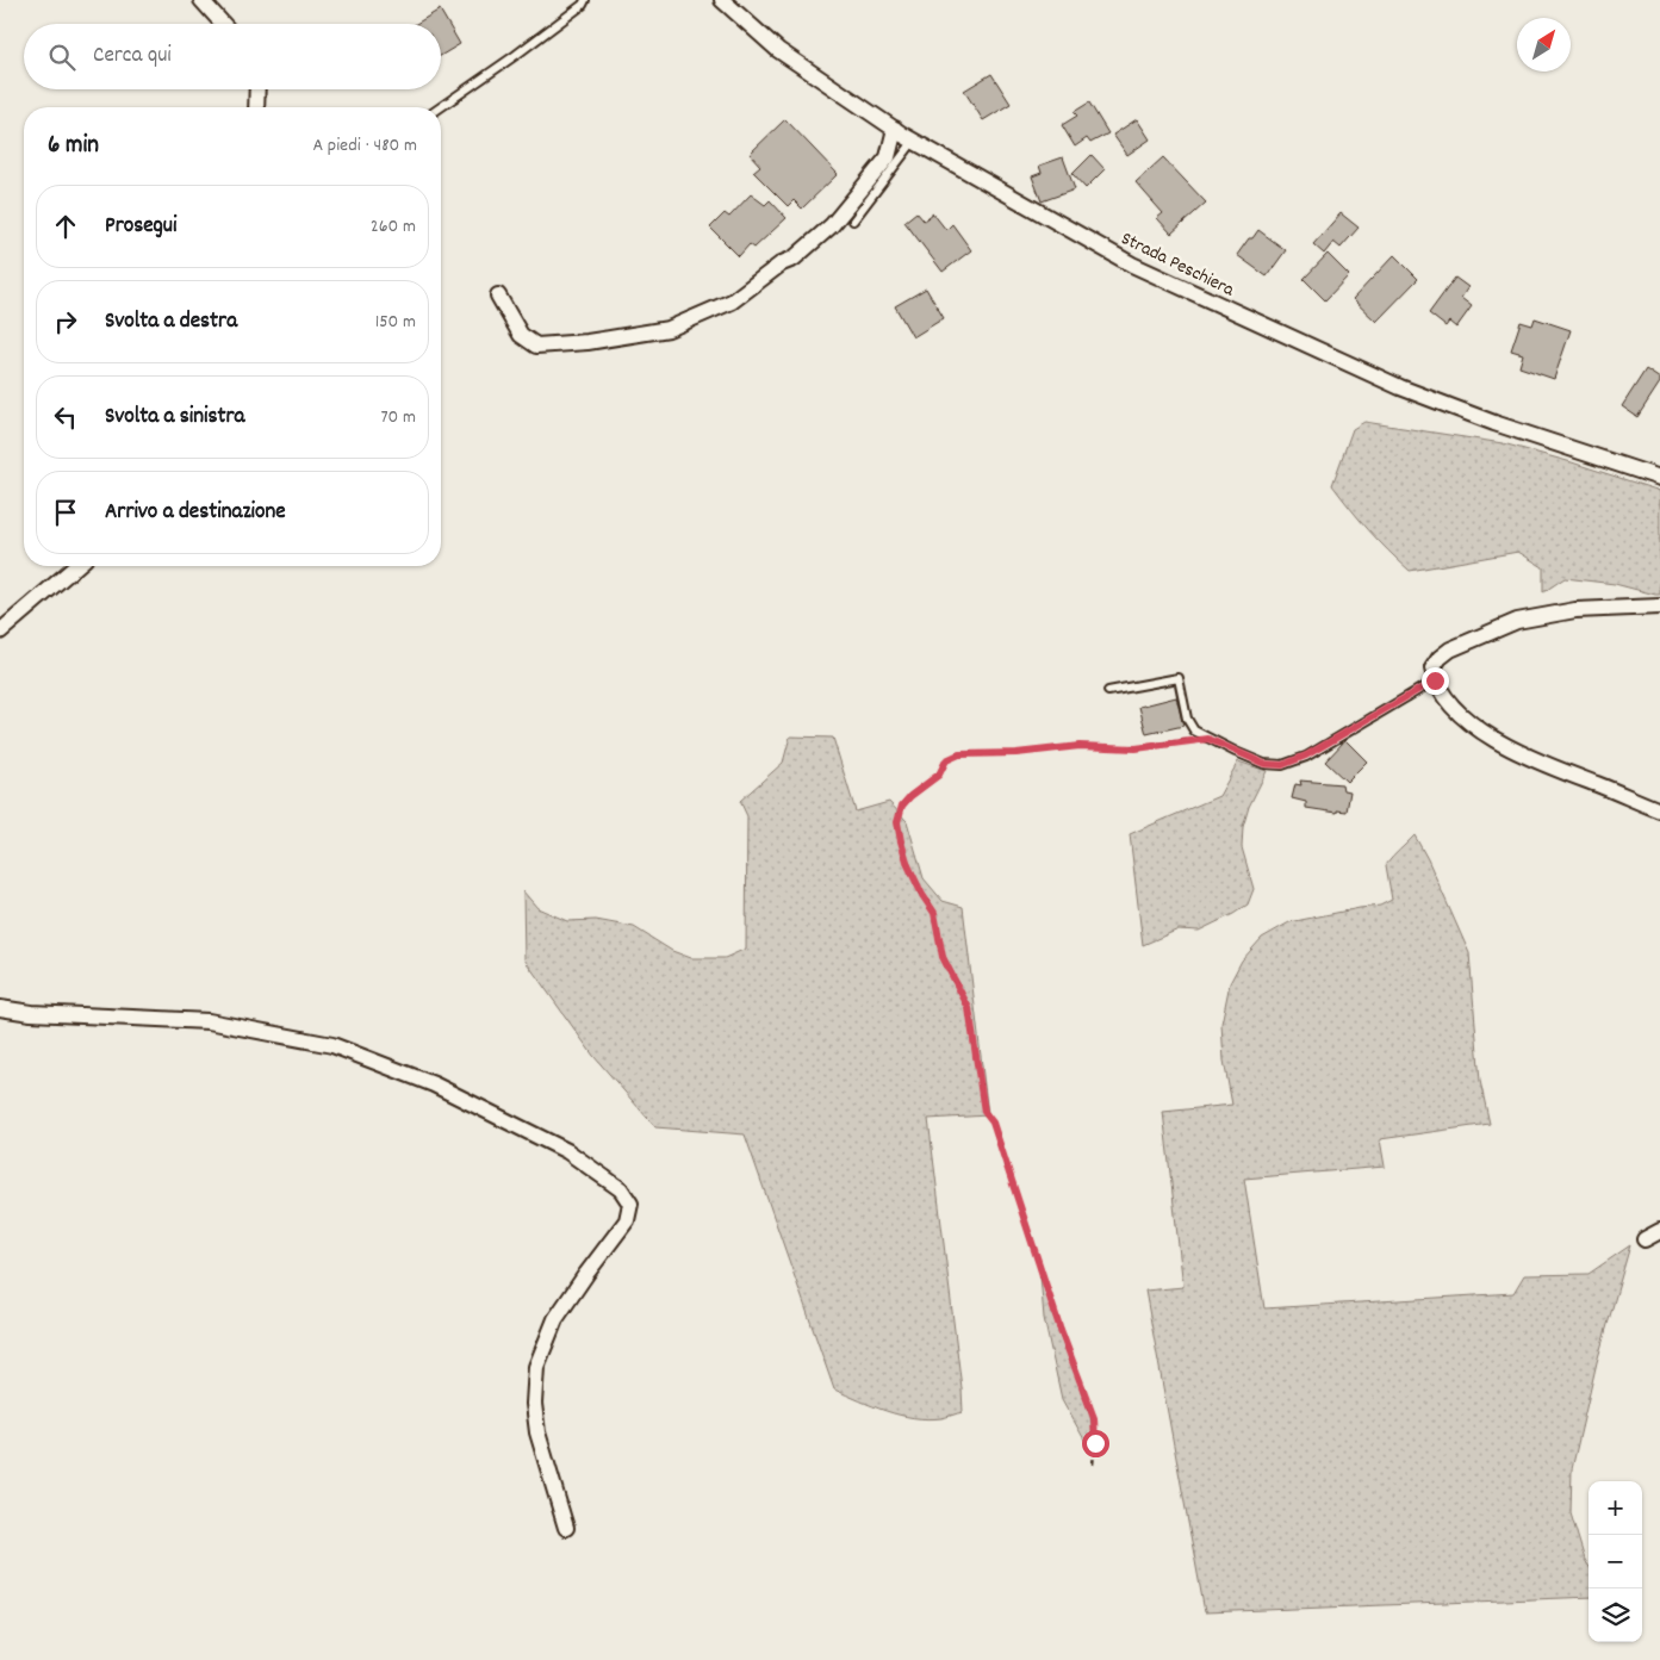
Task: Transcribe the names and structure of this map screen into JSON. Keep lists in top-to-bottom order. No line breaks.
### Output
{"streets":{"street":["Strada Peschiera"]},"north":"top right","page":{"search":"Cerca qui","heading":["6 min","A piedi · 480 m"],"list":[["Prosegui","260 m"],["Svolta a destra","150 m"],["Svolta a sinistra","70 m"],"Arrivo a destinazione"],"map_buttons":["+","−"]}}
